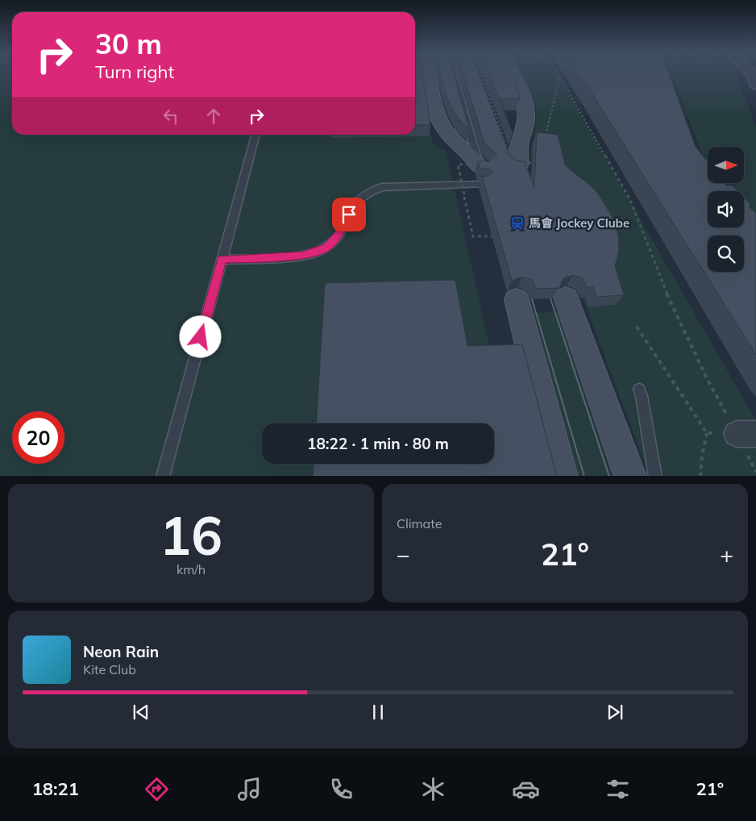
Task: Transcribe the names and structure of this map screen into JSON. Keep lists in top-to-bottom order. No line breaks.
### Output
{"places":{"station":["馬會 Jockey Clube"]},"north":"right","page":{"turn":["30 m","Turn right"],"limit":"20","trip":"18:22 · 1 min · 80 m","tile":[["16","km/h"],"Climate"],"heat":["−","21°","+"],"song":["Neon Rain","Kite Club"],"tabs":["18:21","21°"]}}
